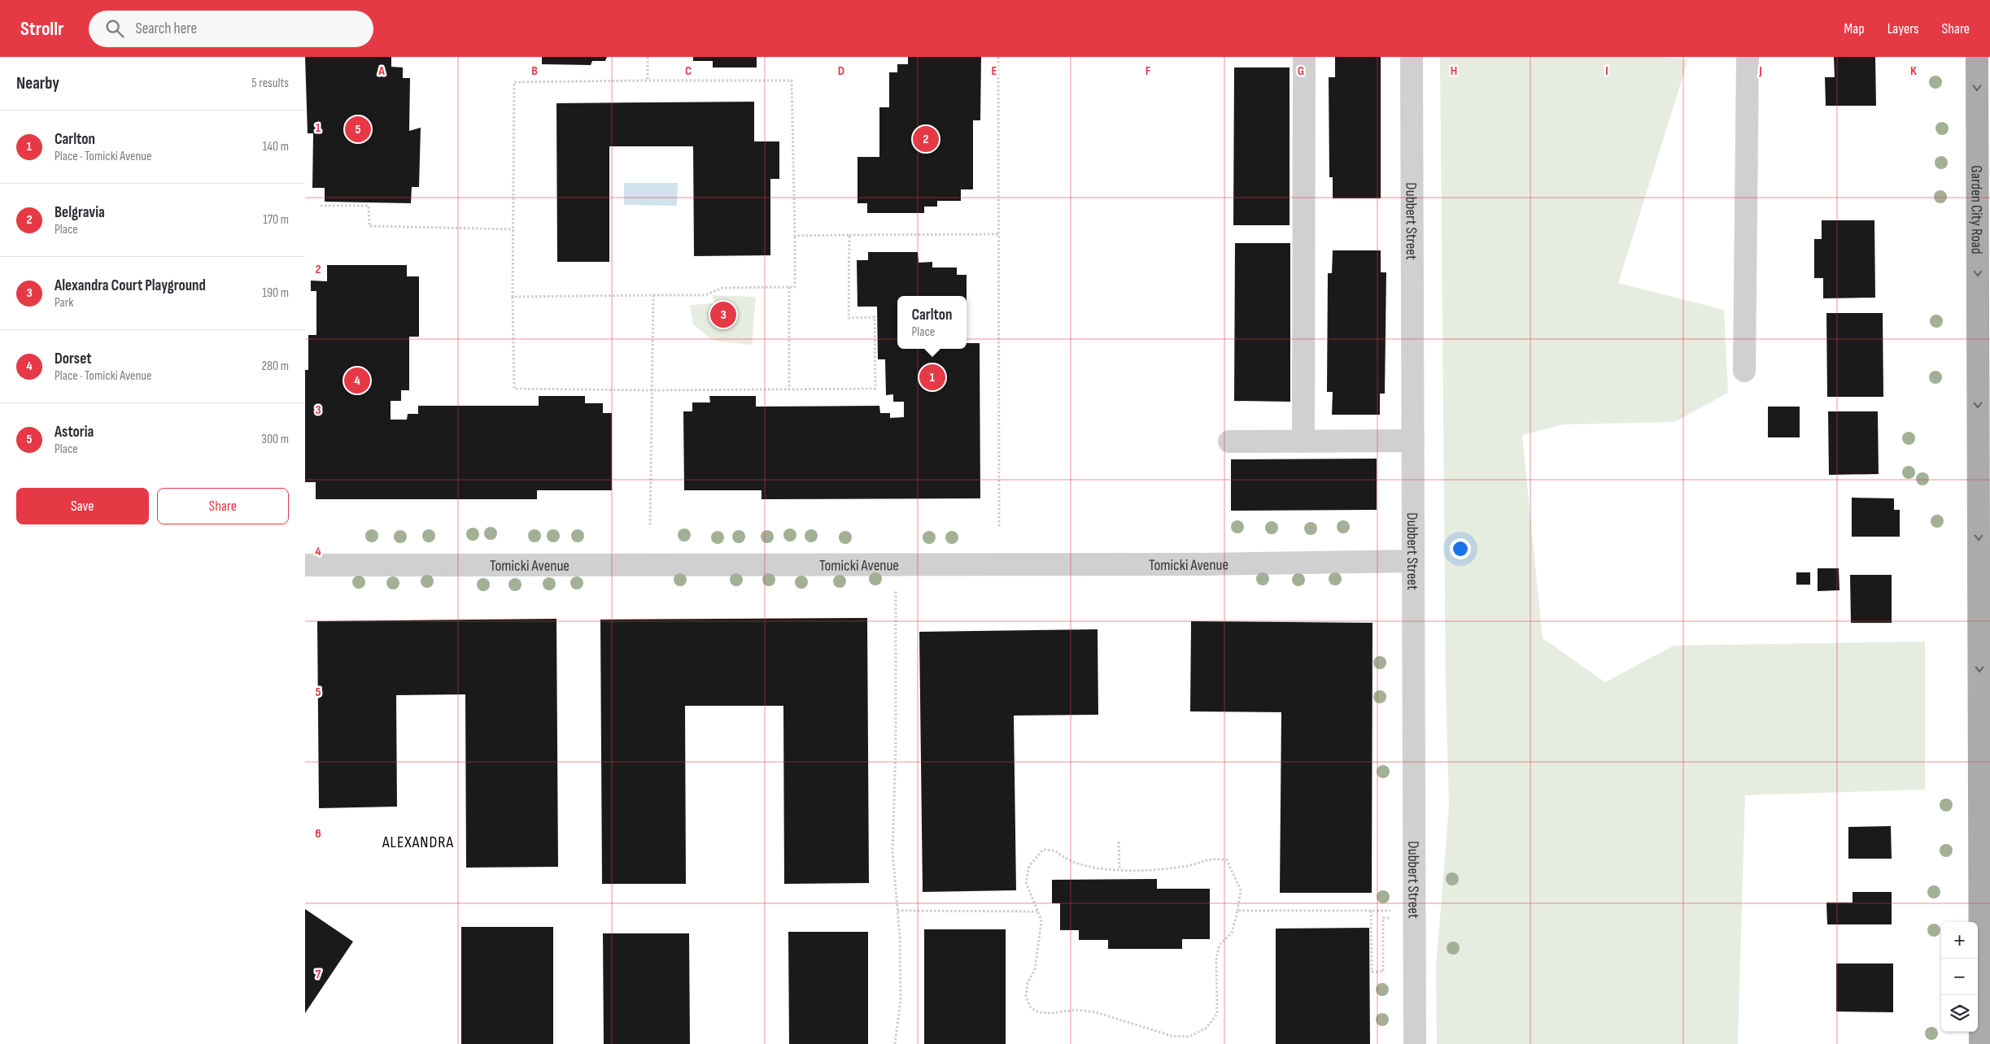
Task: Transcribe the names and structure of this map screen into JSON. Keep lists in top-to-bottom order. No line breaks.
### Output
{"streets":{"main road":["Garden City Road"],"street":["Dubbert Street","Tomicki Avenue"]},"crossings":[["Dubbert Street","Tomicki Avenue"]],"one_way":["Garden City Road"],"districts":["ALEXANDRA"],"page":{"header":"Strollr","search":"Search here","nav":["Map","Layers","Share"],"heading":["Nearby","5 results"],"list":[{"mark":"1","name":"Carlton","note":"Place · Tomicki Avenue","value":"140 m"},{"mark":"2","name":"Belgravia","note":"Place","value":"170 m"},{"mark":"3","name":"Alexandra Court Playground","note":"Park","value":"190 m"},{"mark":"4","name":"Dorset","note":"Place · Tomicki Avenue","value":"280 m"},{"mark":"5","name":"Astoria","note":"Place","value":"300 m"}],"pins":["5","2","3","1","4"],"popup":["Carlton","Place"],"buttons":["Save","Share"],"map_buttons":["+","−"]},"grid":{"columns":["A","B","C","D","E","F","G","H","I","J","K"],"rows":["1","2","3","4","5","6","7"]}}
